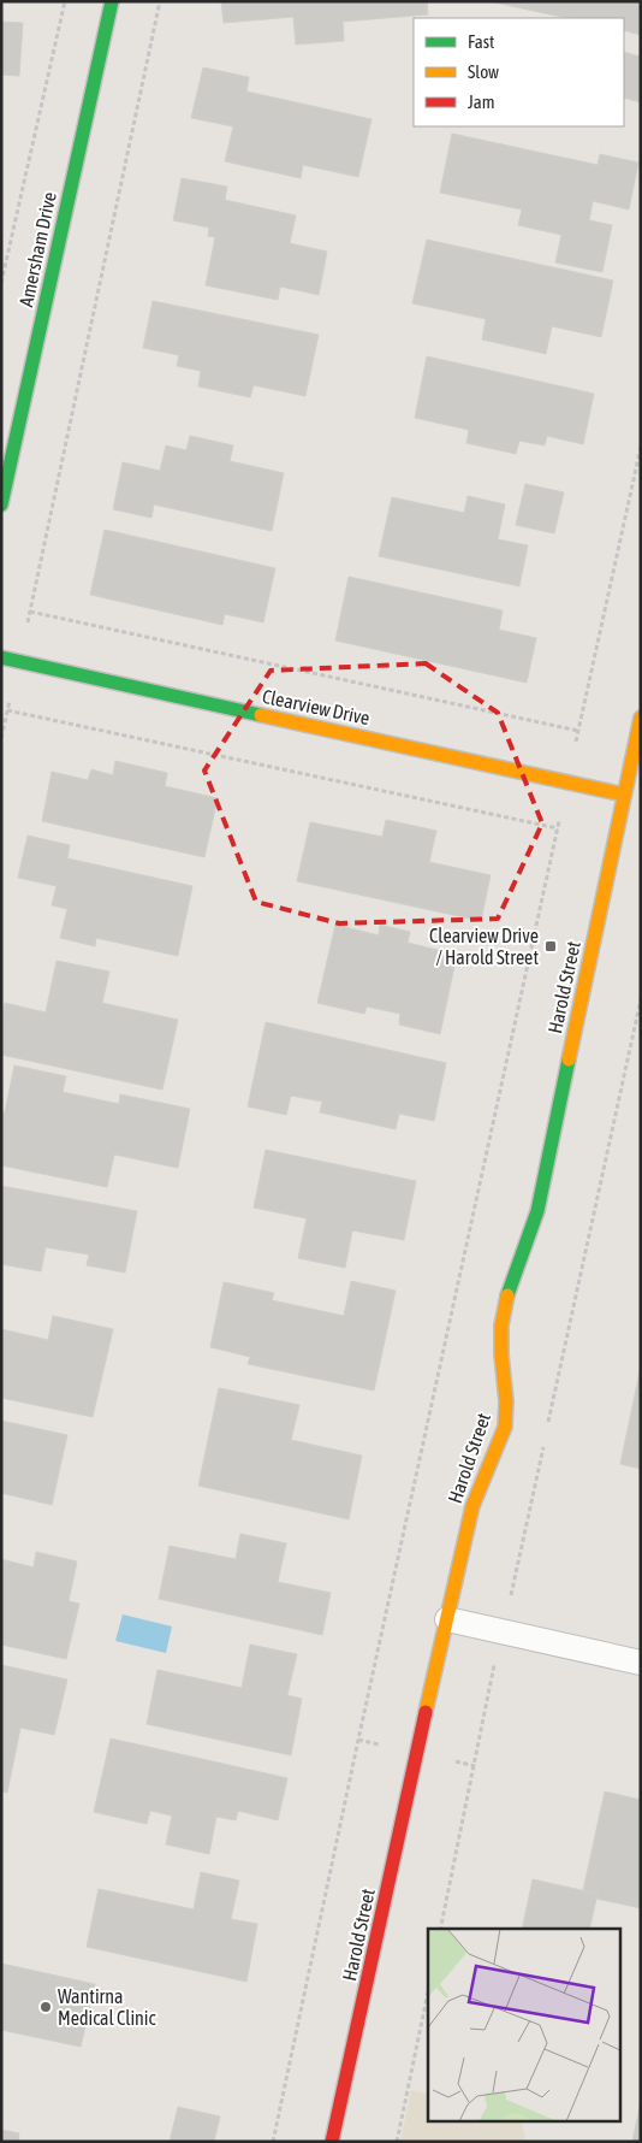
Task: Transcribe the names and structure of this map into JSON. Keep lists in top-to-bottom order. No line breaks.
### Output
{"streets":{"street":["Amersham Drive","Clearview Drive","Harold Street"]},"crossings":[["Clearview Drive","Harold Street"]],"places":{"transit":["Clearview Drive / Harold Street"],"other":["Wantirna Medical Clinic"]},"legend":["Fast","Slow","Jam"]}
